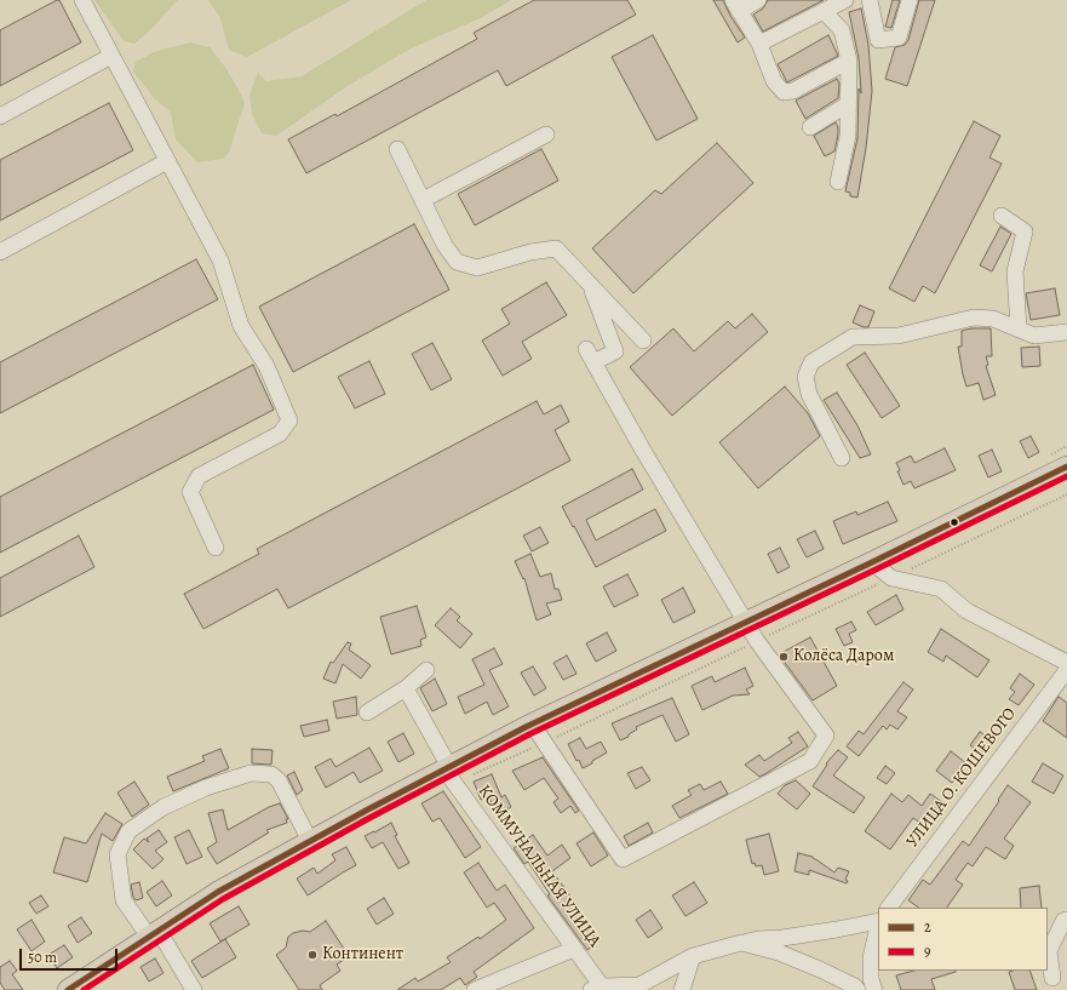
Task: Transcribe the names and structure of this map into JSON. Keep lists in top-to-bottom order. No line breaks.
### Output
{"streets":{"street":["УЛИЦА О. КОШЕВОГО","КОММУНАЛЬНАЯ УЛИЦА"]},"places":["Колёса Даром","Континент"],"lines":["transit line 2","transit line 9"],"legend":["2","9"],"scale_bar":"50 m"}
